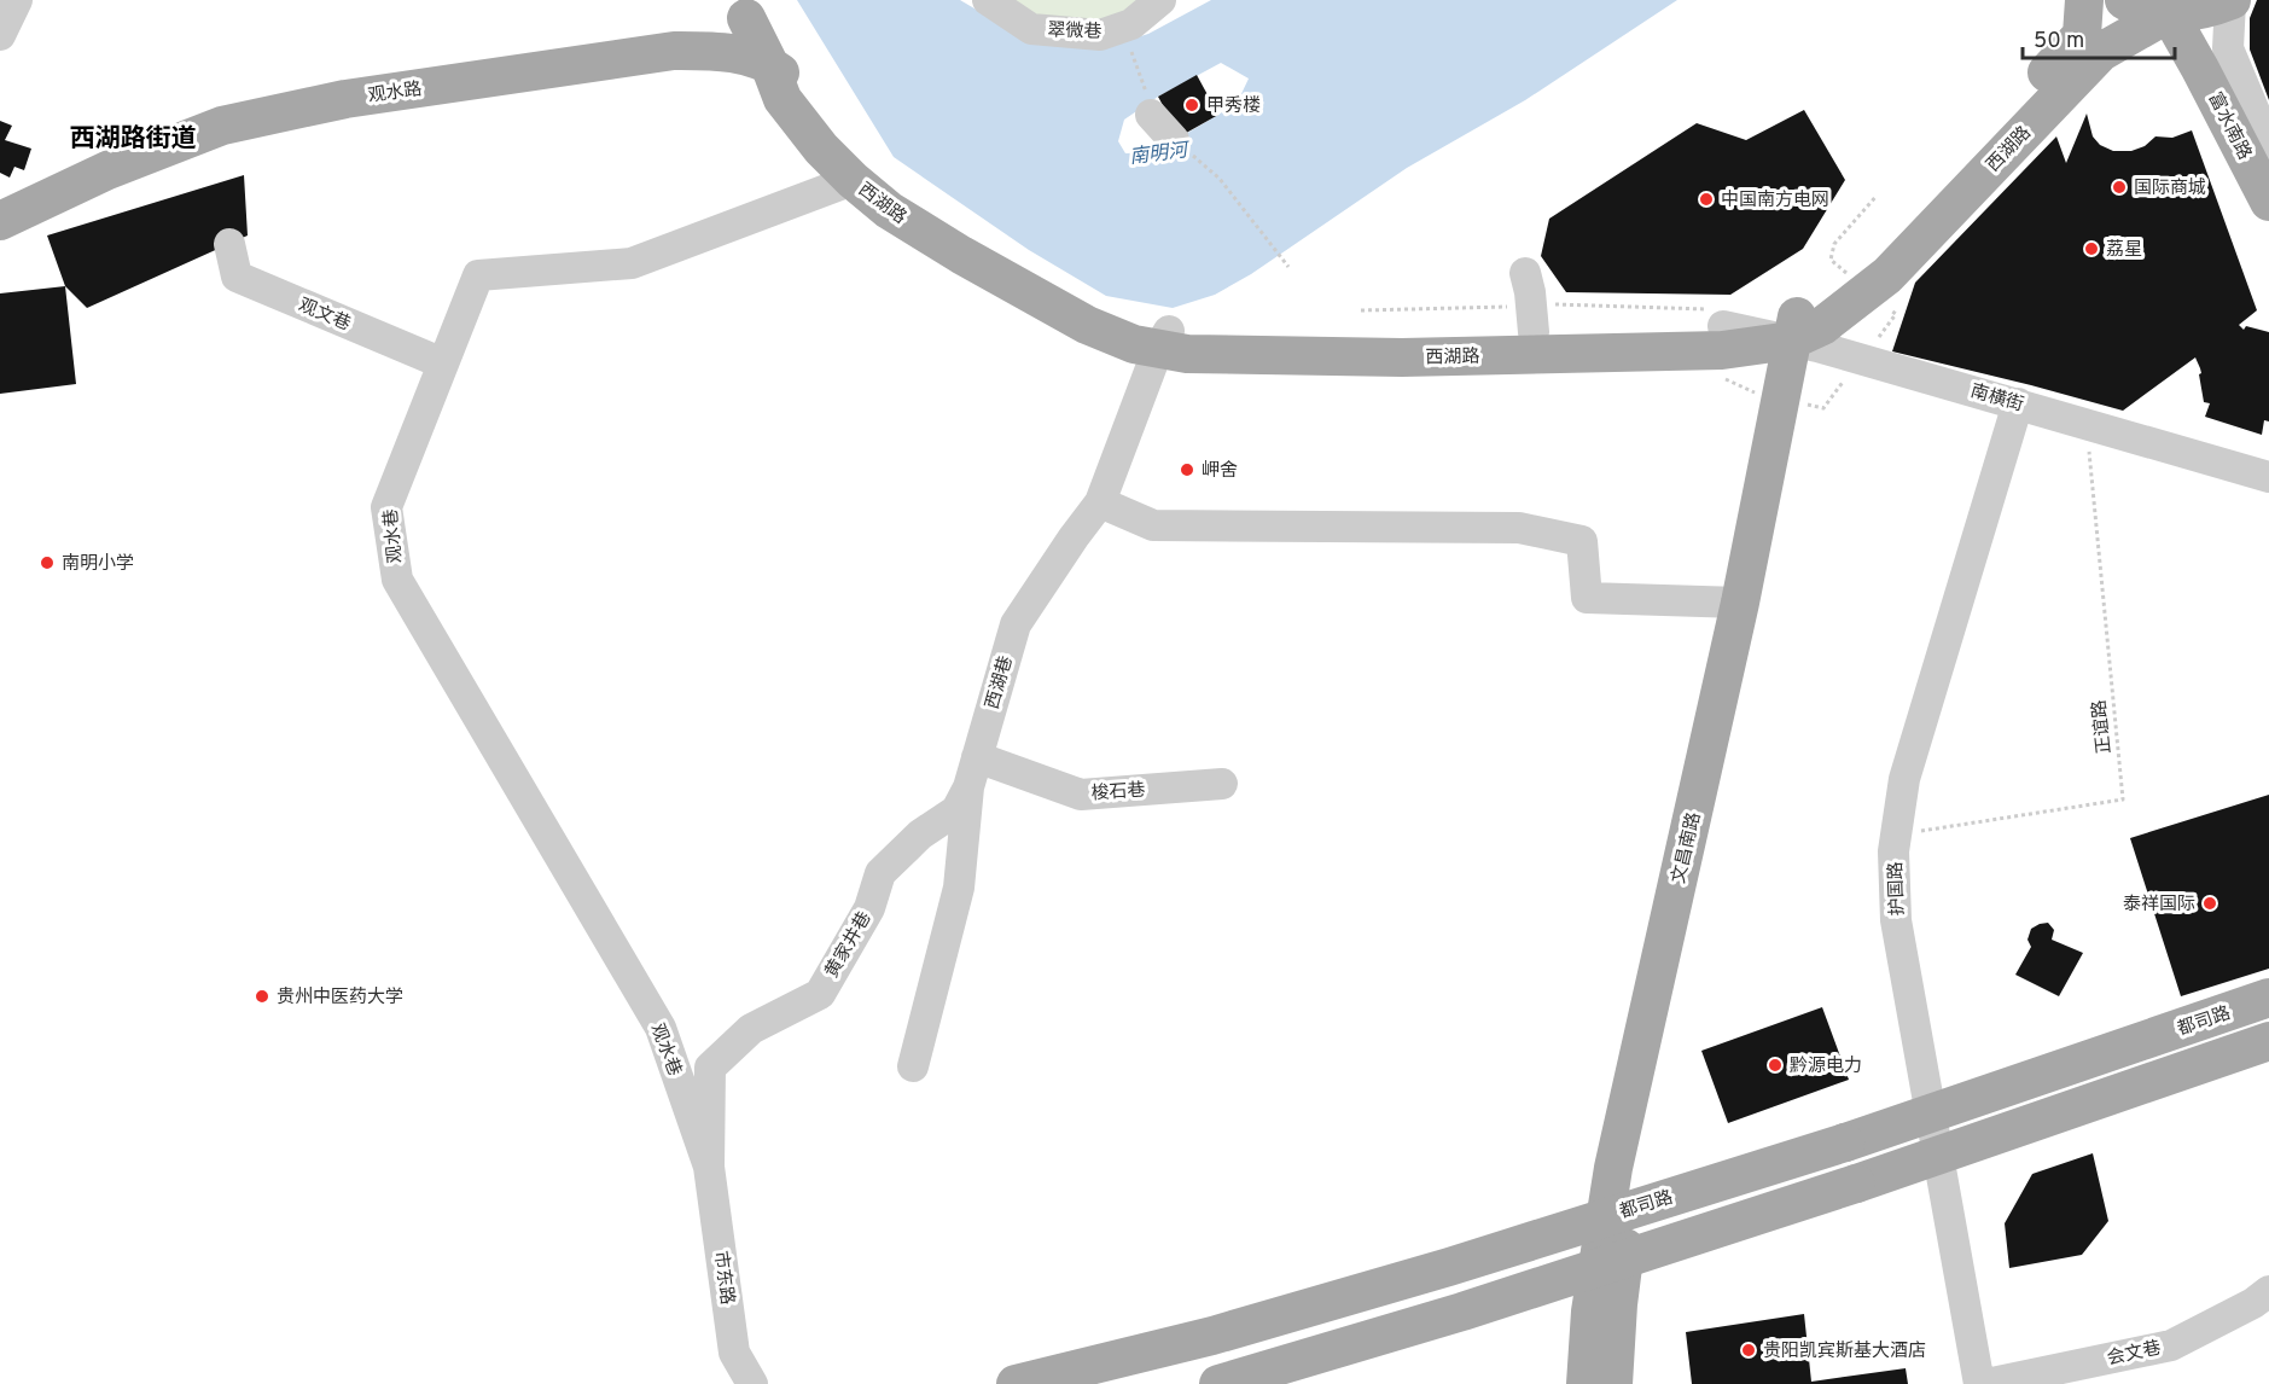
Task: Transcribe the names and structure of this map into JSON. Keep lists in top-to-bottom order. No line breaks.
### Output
{"streets":{"main road":["观水路","富水南路","西湖路","文昌南路","都司路"],"street":["翠微巷","观文巷","南横街","观水巷","西湖巷","梭石巷","护国路","黄家井巷","市东路","会文巷"],"path":["正谊路"]},"crossings":[["观水路","西湖路"],["富水南路","西湖路"],["西湖路","南横街"],["西湖路","观水巷"],["西湖路","西湖巷"],["西湖路","文昌南路"],["观文巷","观水巷"],["南横街","正谊路"],["南横街","文昌南路"],["南横街","护国路"],["观水巷","黄家井巷"],["观水巷","市东路"],["西湖巷","梭石巷"],["西湖巷","黄家井巷"],["正谊路","护国路"],["护国路","都司路"],["黄家井巷","市东路"]],"districts":["西湖路街道"],"water":["南明河"],"places":["甲秀楼","国际商城","中国南方电网","荔星","岬舍","南明小学","泰祥国际","贵州中医药大学","黔源电力","贵阳凯宾斯基大酒店"],"scale_bar":"50 m"}
